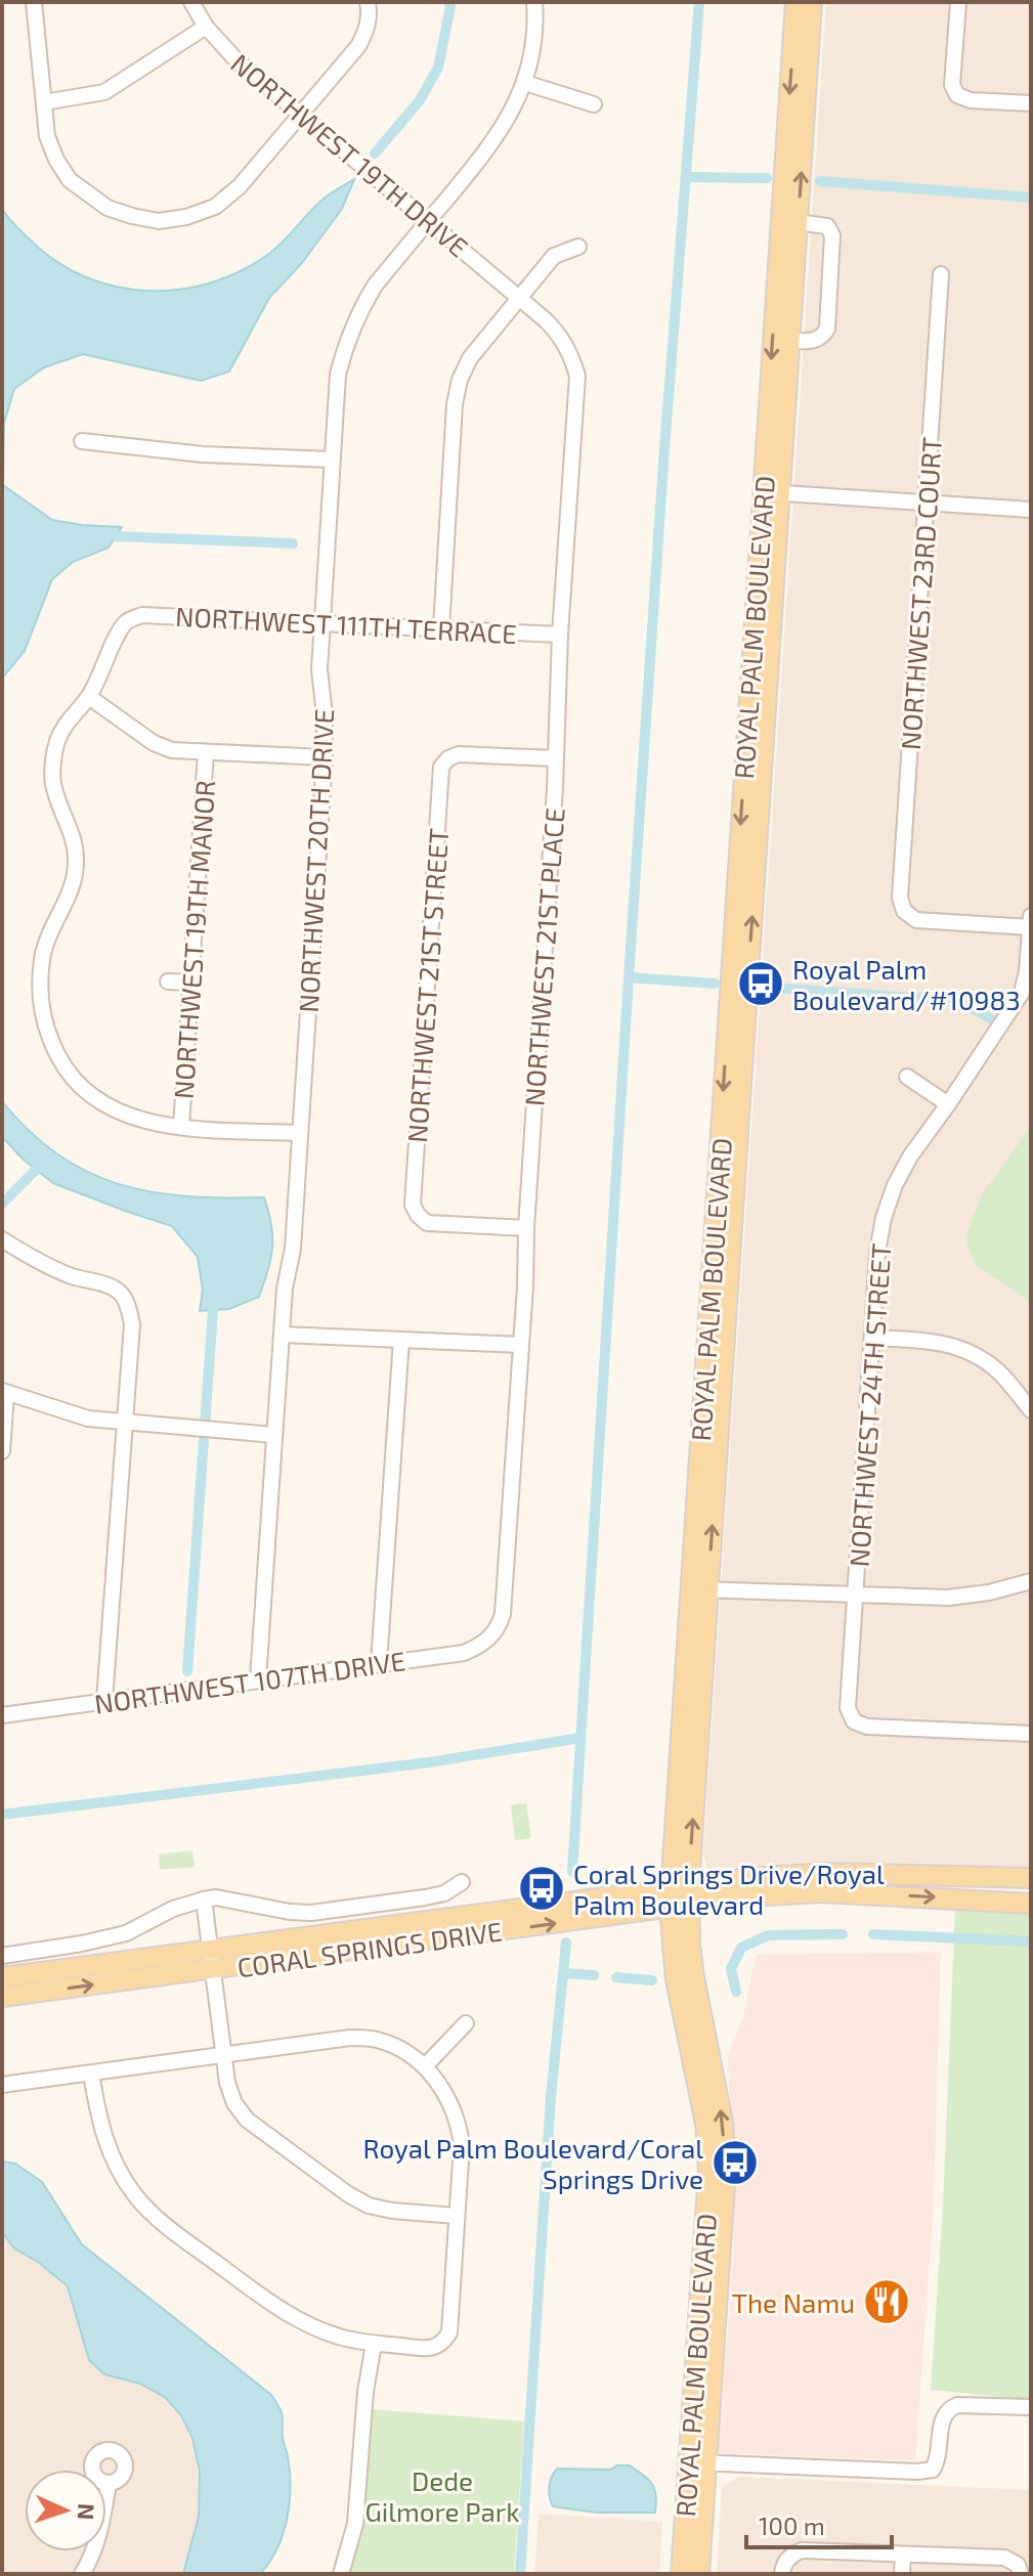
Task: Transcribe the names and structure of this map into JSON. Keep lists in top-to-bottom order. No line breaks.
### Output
{"streets":{"main road":["ROYAL PALM BOULEVARD","CORAL SPRINGS DRIVE"],"street":["NORTHWEST 19TH DRIVE","NORTHWEST 23RD COURT","NORTHWEST 111TH TERRACE","NORTHWEST 20TH DRIVE","NORTHWEST 19TH MANOR","NORTHWEST 21ST PLACE","NORTHWEST 21ST STREET","NORTHWEST 24TH STREET","NORTHWEST 107TH DRIVE"]},"crossings":[["NORTHWEST 19TH DRIVE","NORTHWEST 20TH DRIVE"],["NORTHWEST 19TH DRIVE","NORTHWEST 21ST PLACE"],["NORTHWEST 23RD COURT","NORTHWEST 24TH STREET"],["NORTHWEST 111TH TERRACE","NORTHWEST 20TH DRIVE"],["NORTHWEST 111TH TERRACE","NORTHWEST 21ST PLACE"],["ROYAL PALM BOULEVARD","CORAL SPRINGS DRIVE"],["NORTHWEST 20TH DRIVE","NORTHWEST 107TH DRIVE"],["NORTHWEST 21ST PLACE","NORTHWEST 21ST STREET"],["NORTHWEST 21ST PLACE","NORTHWEST 107TH DRIVE"]],"parks":["Dede Gilmore Park"],"places":{"bus stop":["Royal Palm Boulevard/#10983","Coral Springs Drive/Royal Palm Boulevard","Royal Palm Boulevard/Coral Springs Drive"],"restaurant":["The Namu"]},"scale_bar":"100 m","north":"right"}
